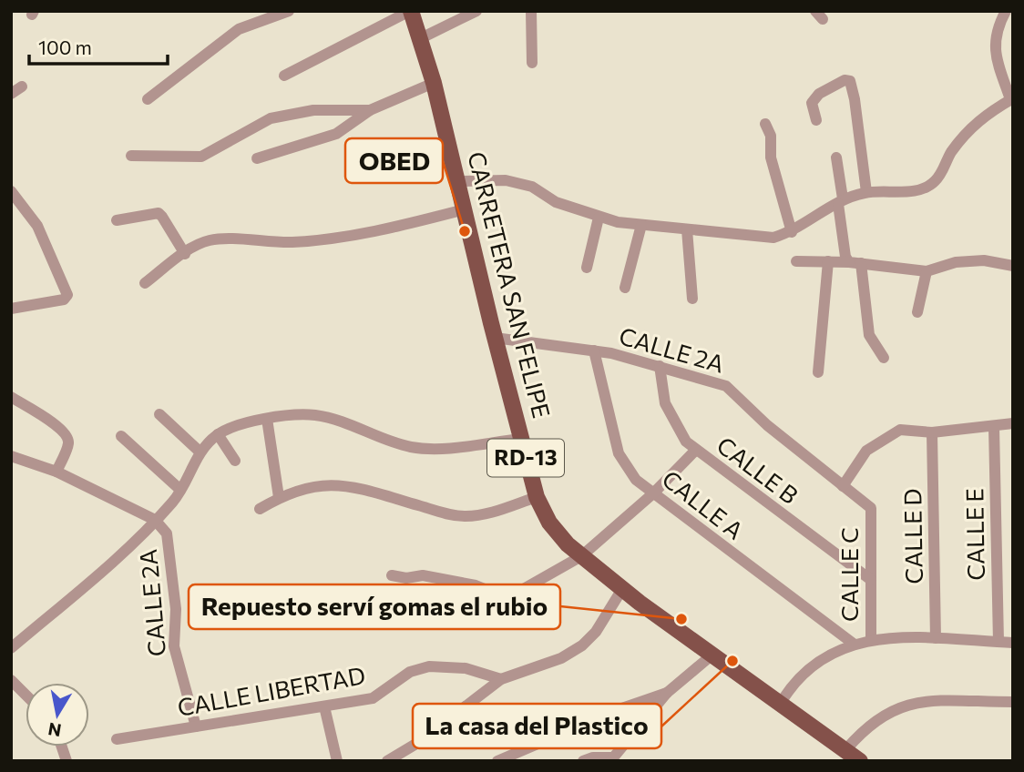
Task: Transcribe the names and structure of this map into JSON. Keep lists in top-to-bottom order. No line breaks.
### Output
{"streets":{"main road":["CARRETERA SAN FELIPE","RD-13"],"street":["CALLE 2A","CALLE B","CALLE A","CALLE E","CALLE D","CALLE C","CALLE LIBERTAD"]},"crossings":[["CARRETERA SAN FELIPE","CALLE 2A"],["CALLE 2A","CALLE B"],["CALLE 2A","CALLE A"],["CALLE 2A","CALLE C"],["CALLE 2A","CALLE LIBERTAD"],["CALLE B","CALLE C"]],"places":["OBED","Repuesto serví gomas el rubio","La casa del Plastico"],"scale_bar":"100 m","north":"bottom"}
